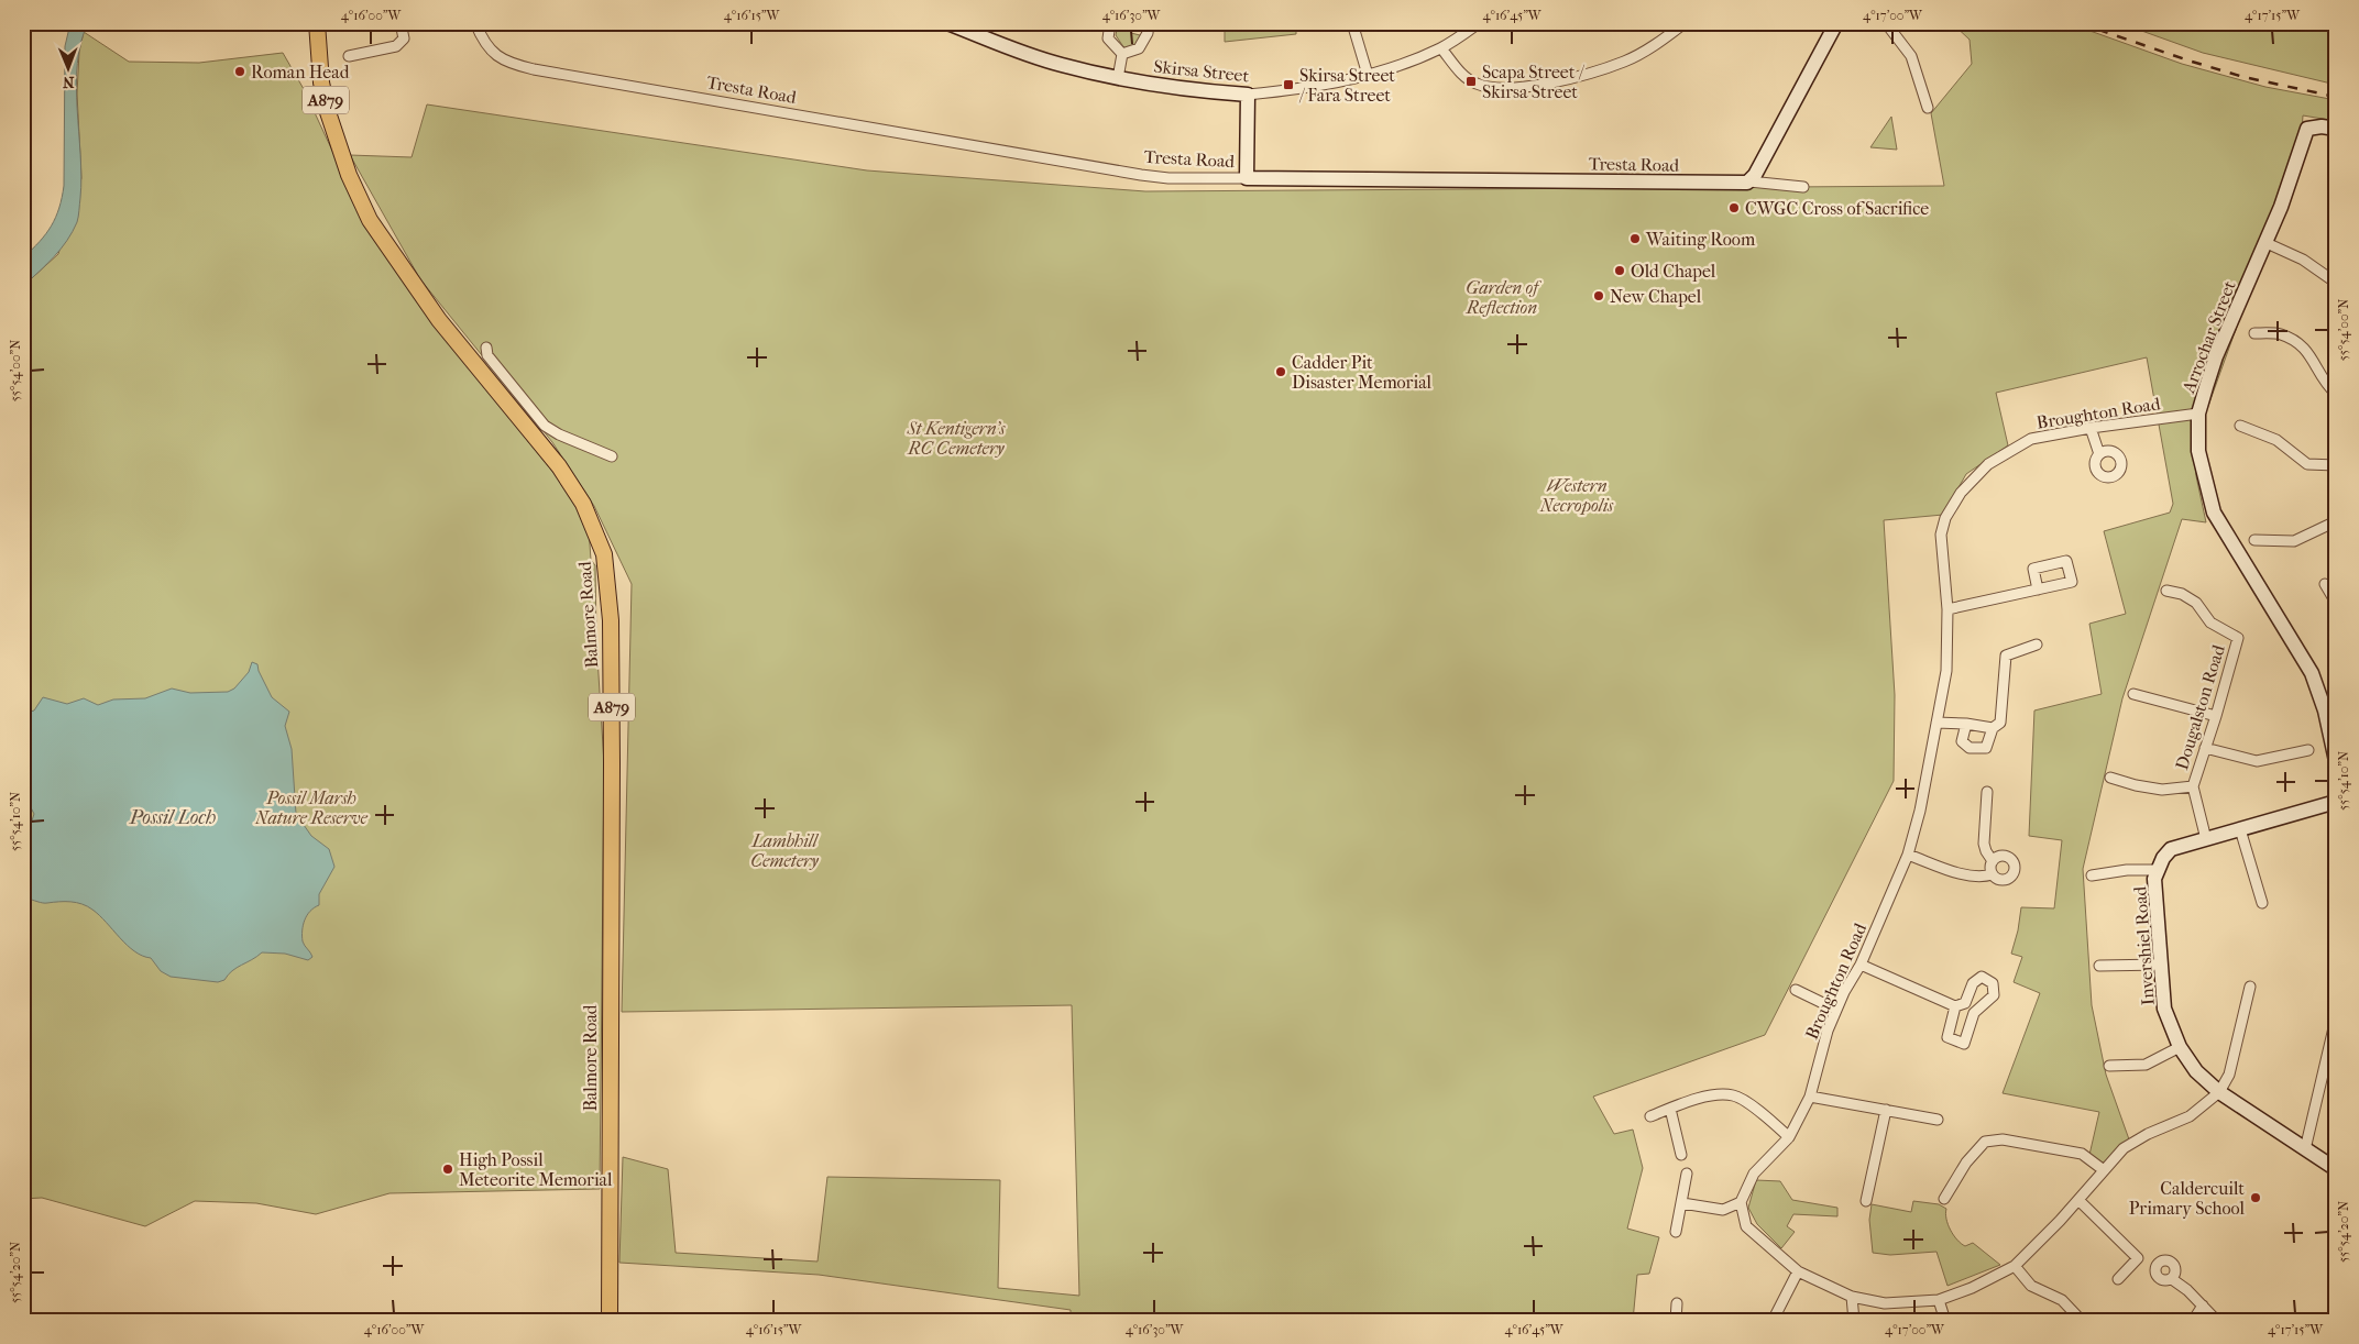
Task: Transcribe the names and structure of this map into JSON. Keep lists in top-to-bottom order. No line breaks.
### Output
{"streets":{"main road":["A879","Balmore Road"],"street":["Skirsa Street","Tresta Road","Arrochar Street","Broughton Road","Dougalston Road","Invershiel Road"]},"crossings":[["Arrochar Street","Broughton Road"],["Dougalston Road","Invershiel Road"]],"water":["Possil Loch"],"parks":["Garden of Reflection","St Kentigern's RC Cemetery","Western Necropolis","Possil Marsh Nature Reserve","Lambhill Cemetery"],"places":{"other":["Roman Head","CWGC Cross of Sacrifice","Waiting Room","Old Chapel","New Chapel","Cadder Pit Disaster Memorial","High Possil Meteorite Memorial","Caldercuilt Primary School"],"transit":["Scapa Street / Skirsa Street","Skirsa Street / Fara Street"]},"north":"bottom","coordinates":["4°16'00\"W","4°16'15\"W","4°16'30\"W","4°16'45\"W","4°17'00\"W","4°17'15\"W","55°54'00\"N","55°54'10\"N","55°54'20\"N"]}
